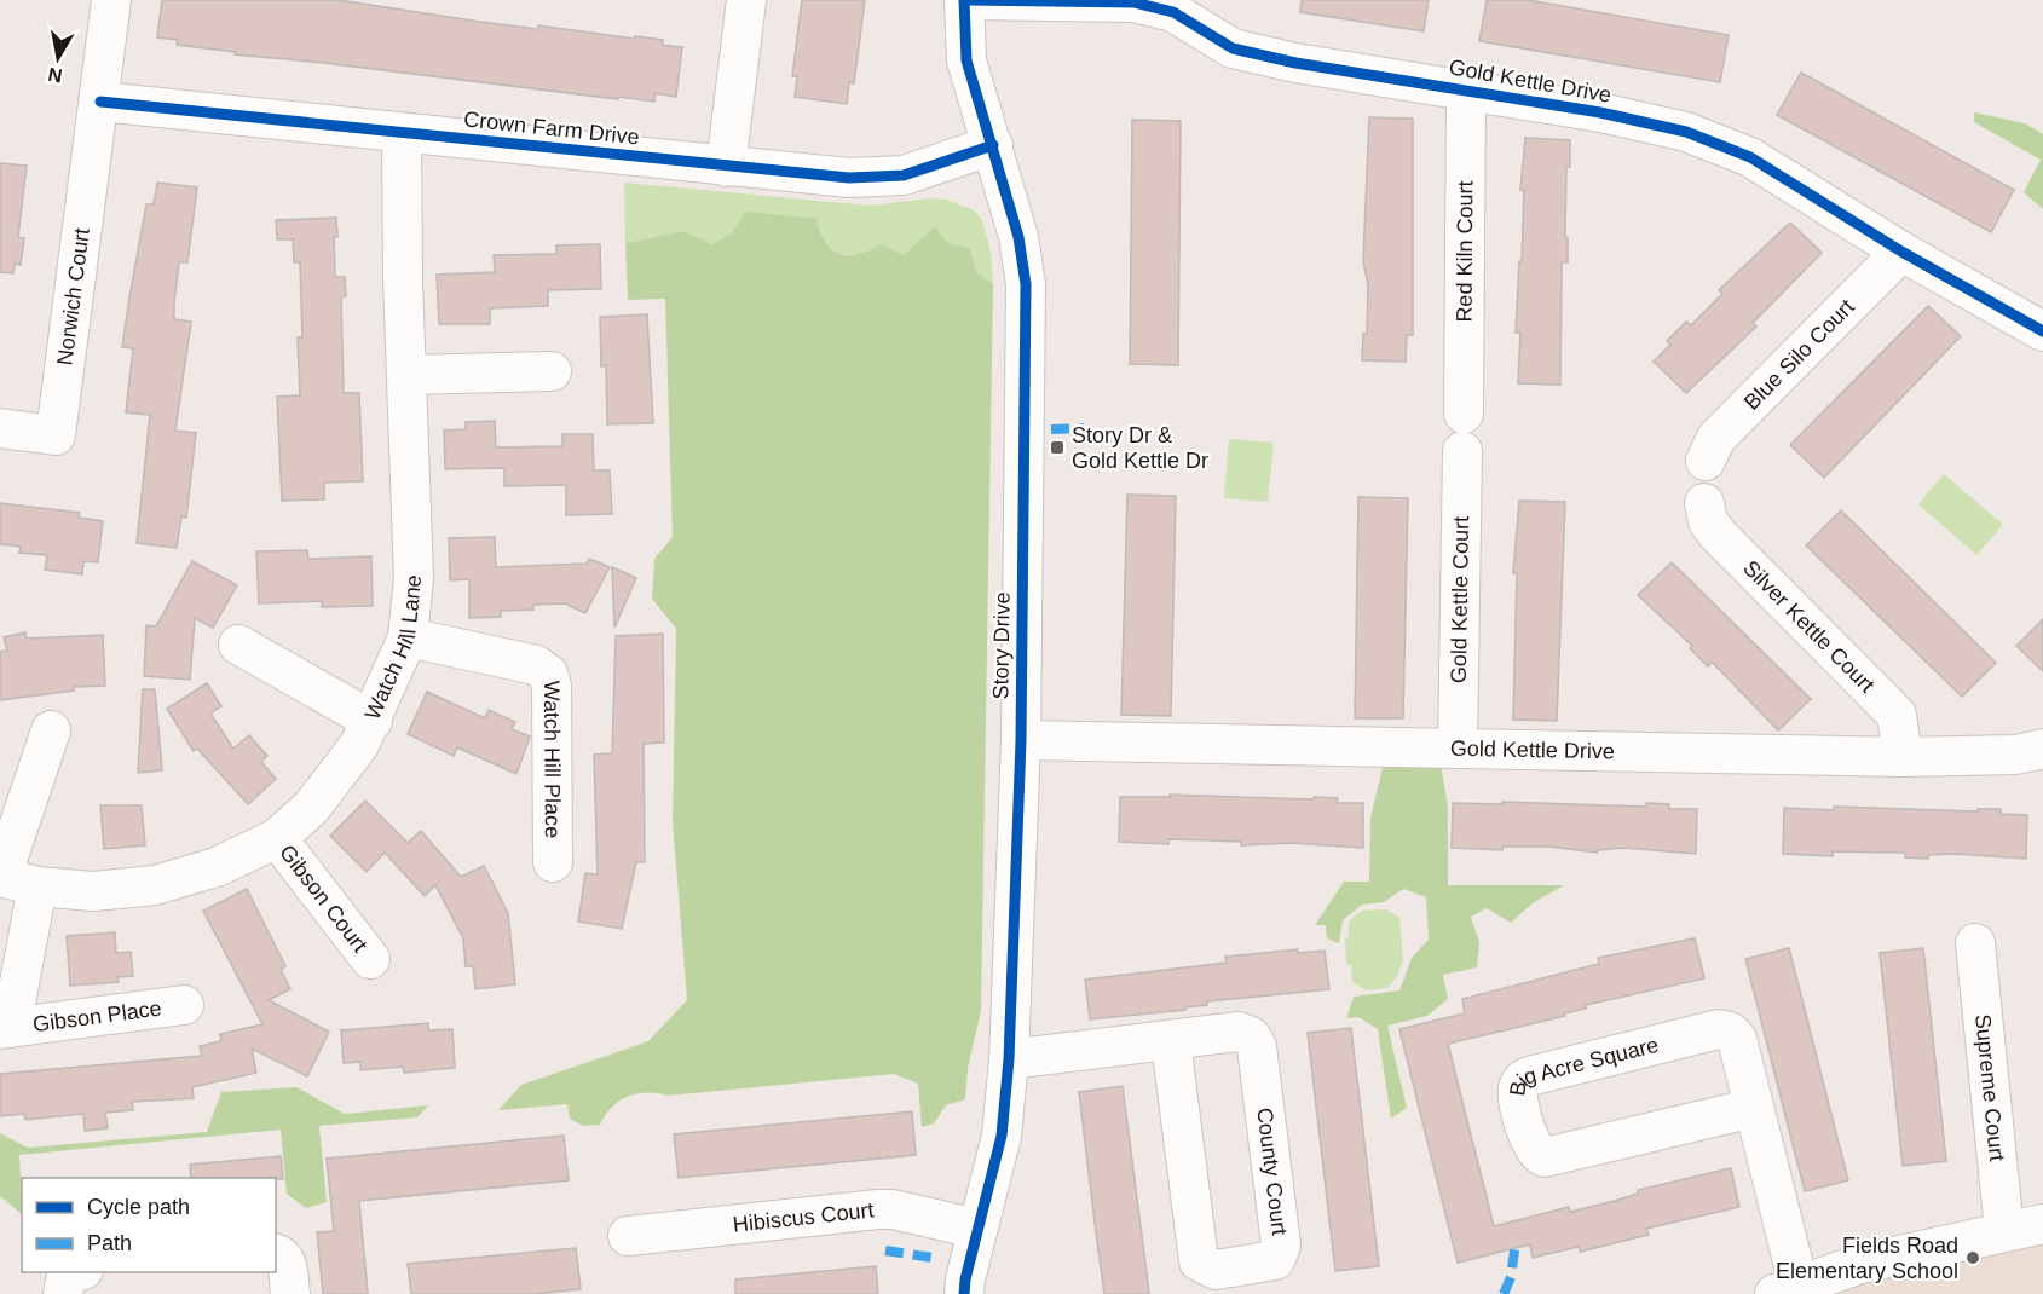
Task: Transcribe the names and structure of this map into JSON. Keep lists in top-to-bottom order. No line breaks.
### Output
{"streets":{"street":["Gold Kettle Drive","Crown Farm Drive","Red Kiln Court","Norwich Court","Blue Silo Court","Gold Kettle Court","Silver Kettle Court","Story Drive","Watch Hill Lane","Watch Hill Place","Gibson Court","Gibson Place","Big Acre Square","Supreme Court","County Court","Hibiscus Court"]},"crossings":[["Gold Kettle Drive","Red Kiln Court"],["Gold Kettle Drive","Blue Silo Court"],["Gold Kettle Drive","Gold Kettle Court"],["Gold Kettle Drive","Silver Kettle Court"],["Gold Kettle Drive","Story Drive"],["Crown Farm Drive","Norwich Court"],["Crown Farm Drive","Story Drive"],["Crown Farm Drive","Watch Hill Lane"],["Red Kiln Court","Gold Kettle Court"],["Story Drive","County Court"],["Story Drive","Hibiscus Court"],["Watch Hill Lane","Watch Hill Place"],["Watch Hill Lane","Gibson Court"],["Watch Hill Lane","Gibson Place"]],"places":{"transit":["Story Dr & Gold Kettle Dr"],"other":["Fields Road Elementary School"]},"legend":["Cycle path","Path"],"north":"bottom"}
